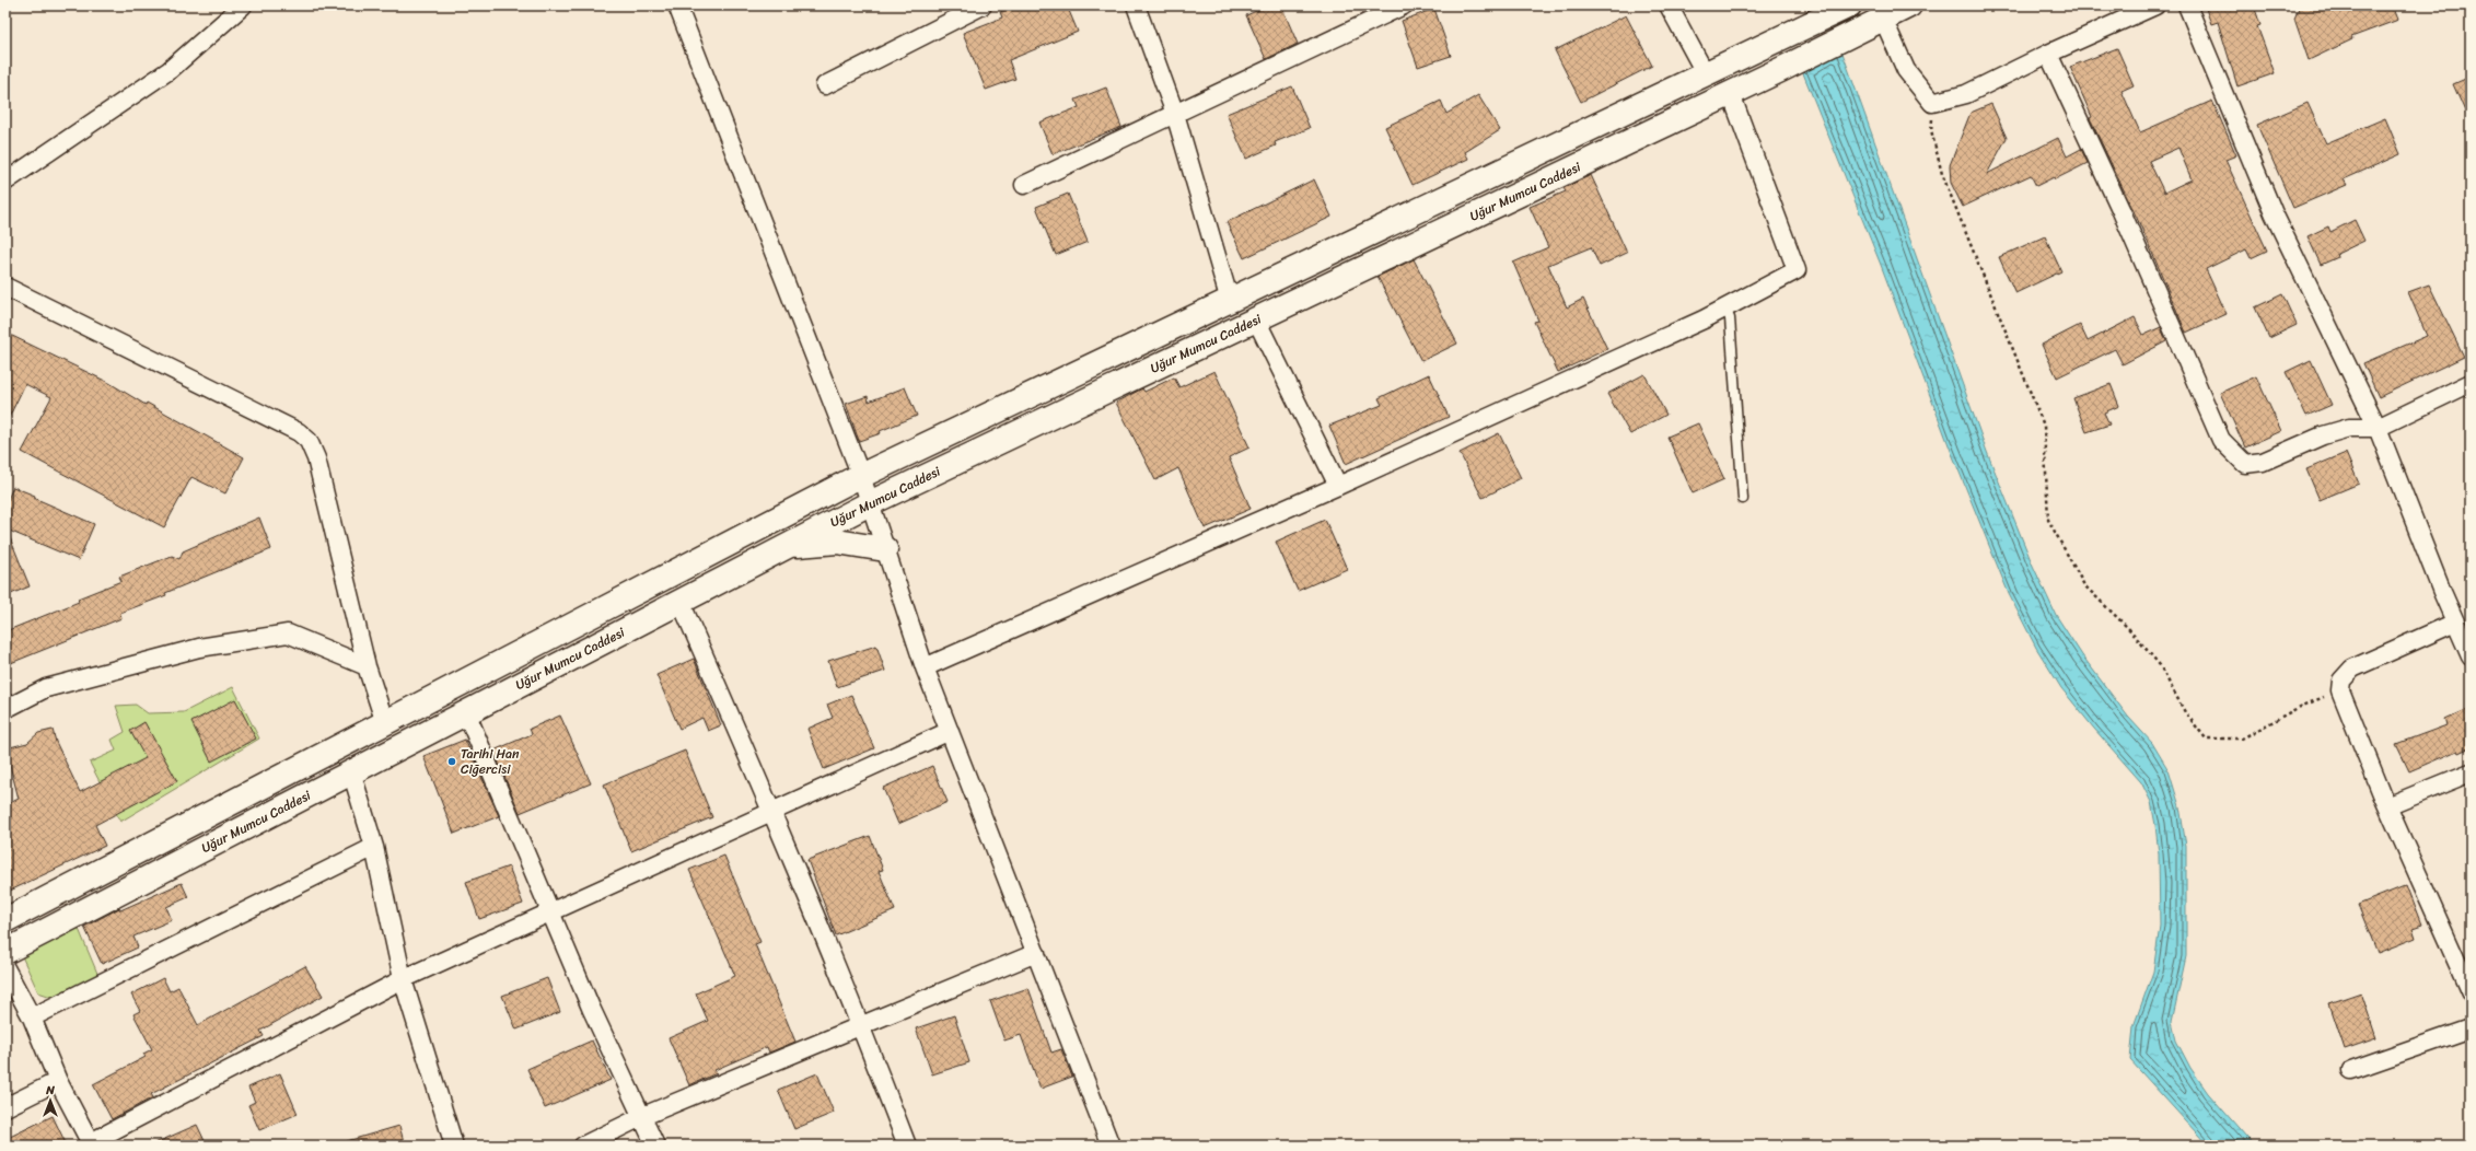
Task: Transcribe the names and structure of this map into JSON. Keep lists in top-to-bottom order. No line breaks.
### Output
{"streets":{"street":["Uğur Mumcu Caddesi"]},"places":["Tarihi Han Ciğercisi"],"north":"top"}
